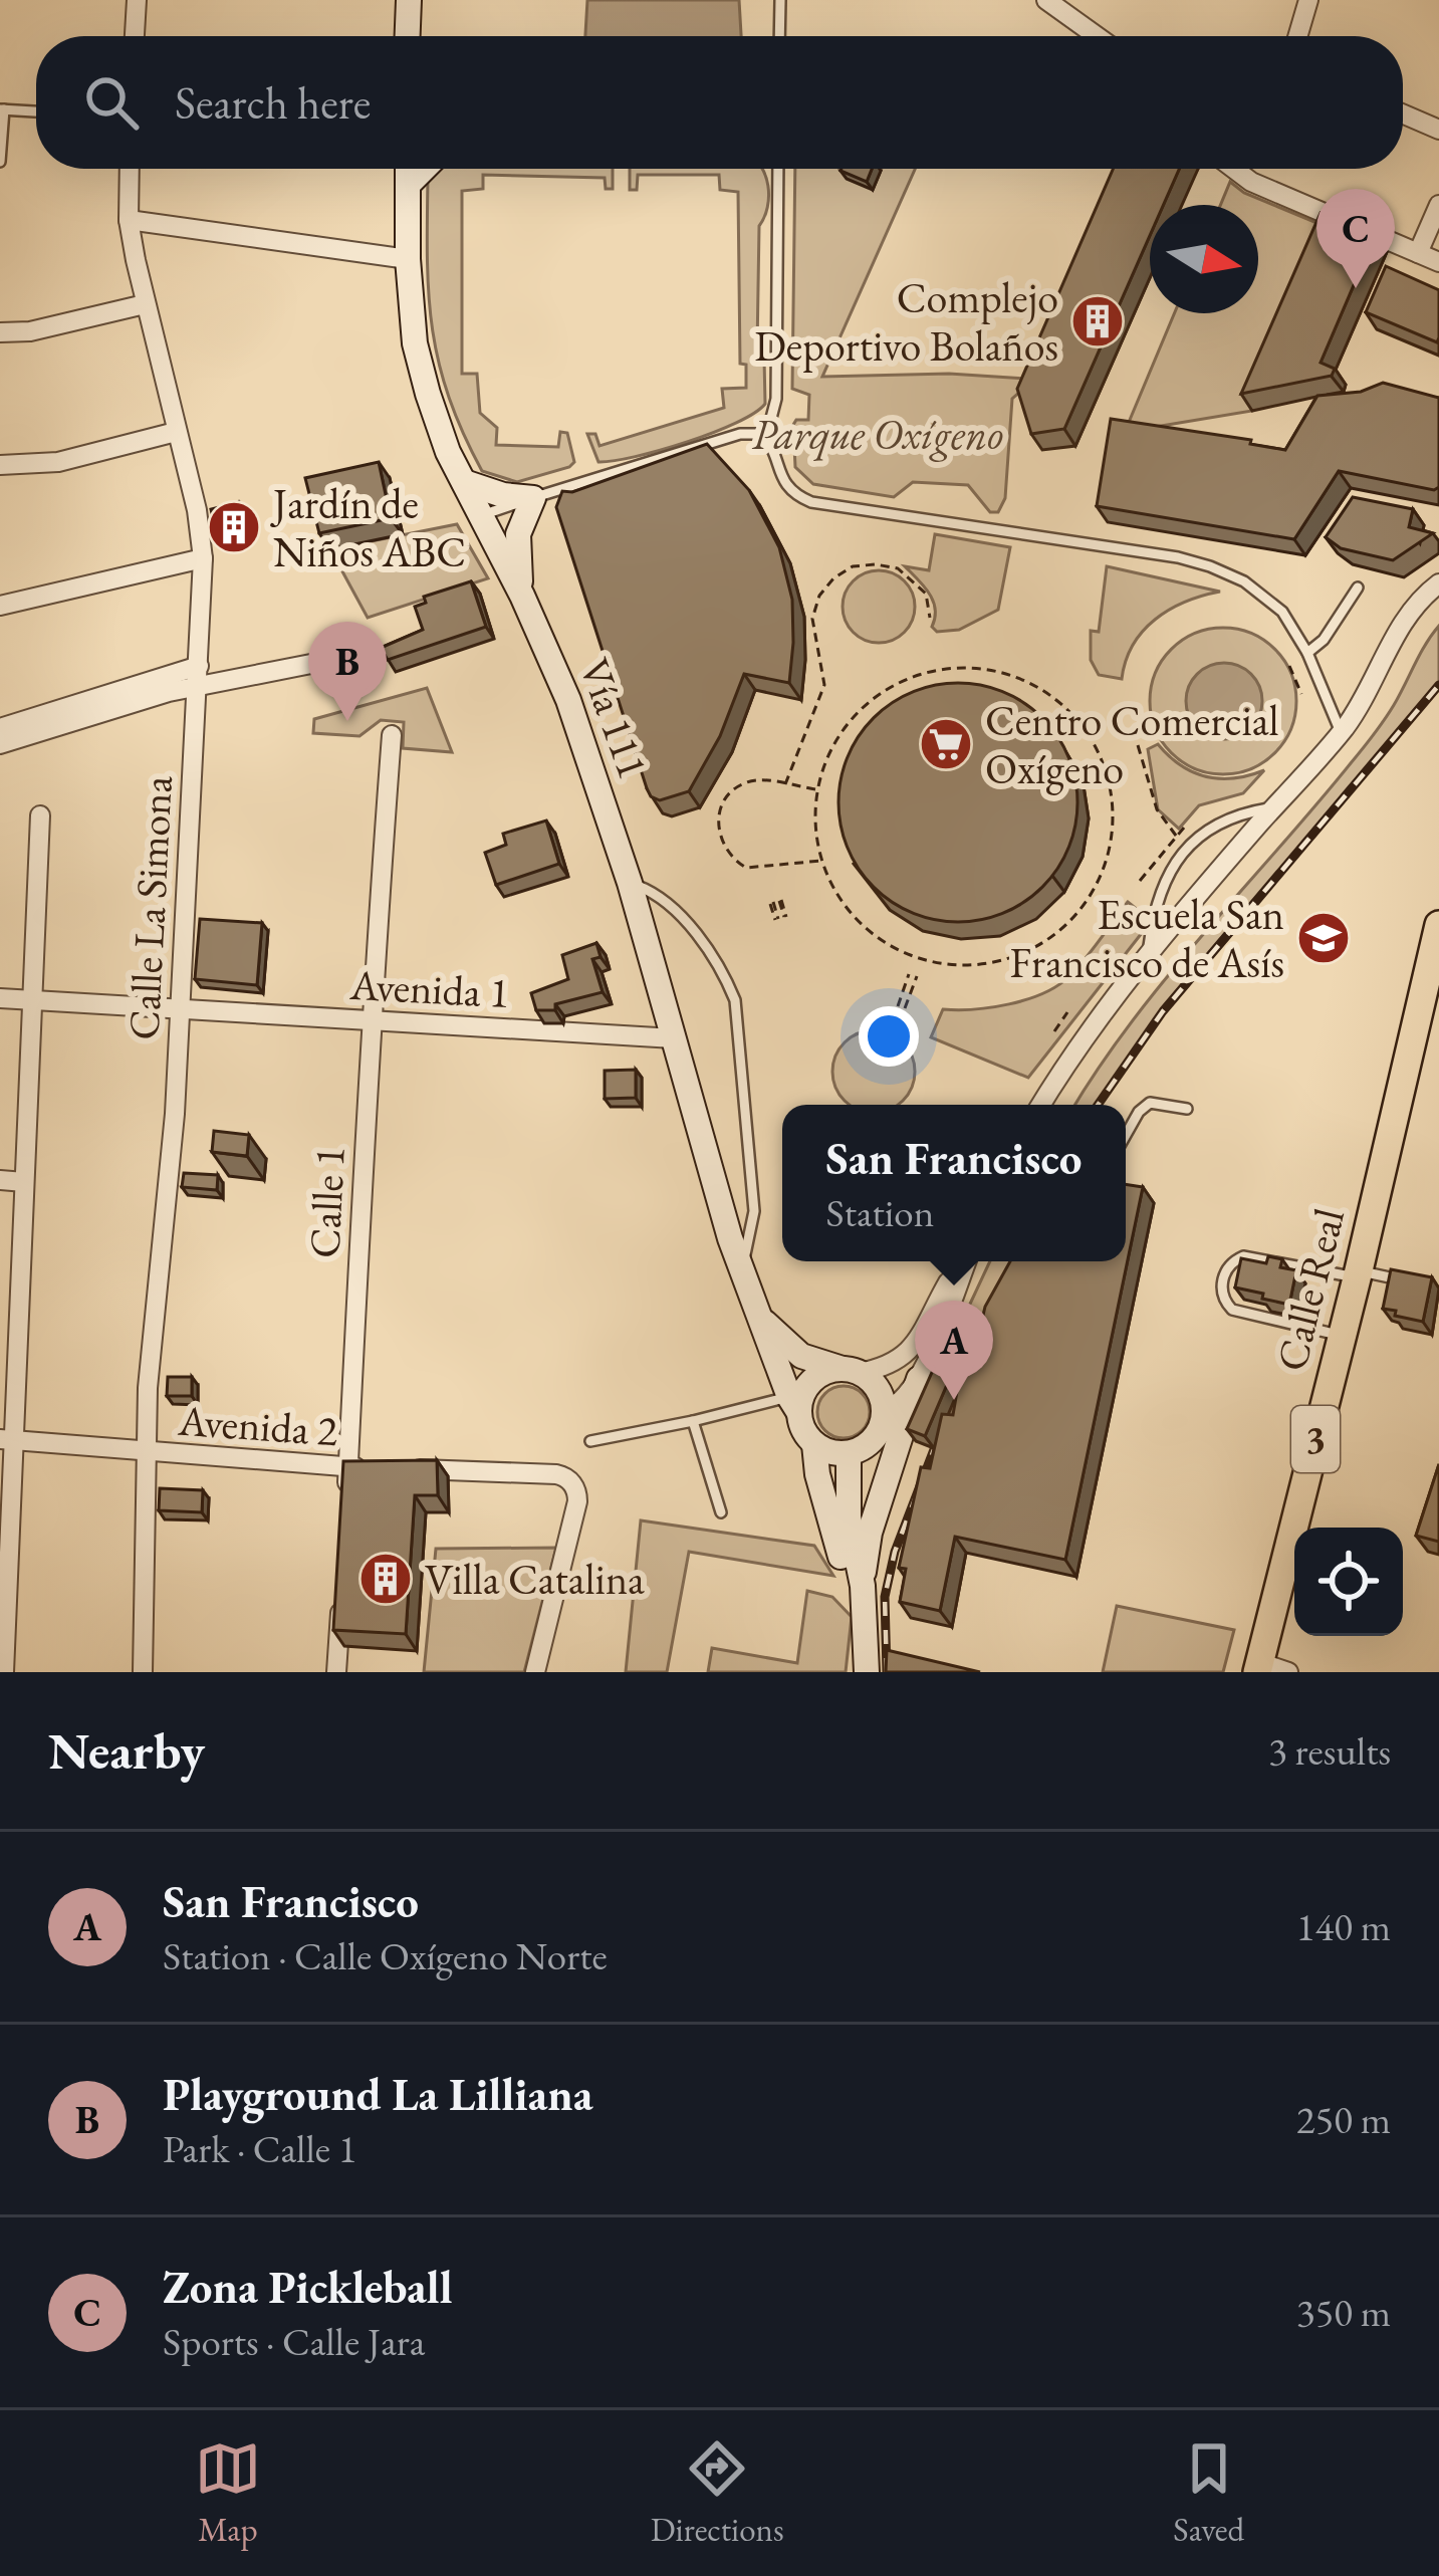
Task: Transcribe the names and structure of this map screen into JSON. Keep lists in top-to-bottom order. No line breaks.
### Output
{"streets":{"main road":["Vía 111","Calle Real","3"],"street":["Calle La Simona","Avenida 1","Calle 1","Avenida 2"]},"crossings":[["Vía 111","Avenida 1"],["Calle La Simona","Avenida 1"],["Calle La Simona","Avenida 2"],["Avenida 1","Calle 1"],["Calle 1","Avenida 2"]],"parks":["Parque Oxígeno"],"places":{"building":["Complejo Deportivo Bolaños","Jardín de Niños ABC","Villa Catalina"],"supermarket":["Centro Comercial Oxígeno"],"school or university":["Escuela San Francisco de Asís"]},"north":"right","page":{"search":"Search here","pins":["C","B","A"],"popup":["San Francisco","Station"],"heading":["Nearby","3 results"],"list":[{"mark":"A","name":"San Francisco","note":"Station · Calle Oxígeno Norte","value":"140 m"},{"mark":"B","name":"Playground La Lilliana","note":"Park · Calle 1","value":"250 m"},{"mark":"C","name":"Zona Pickleball","note":"Sports · Calle Jara","value":"350 m"}],"nav":["Map","Directions","Saved"]}}
